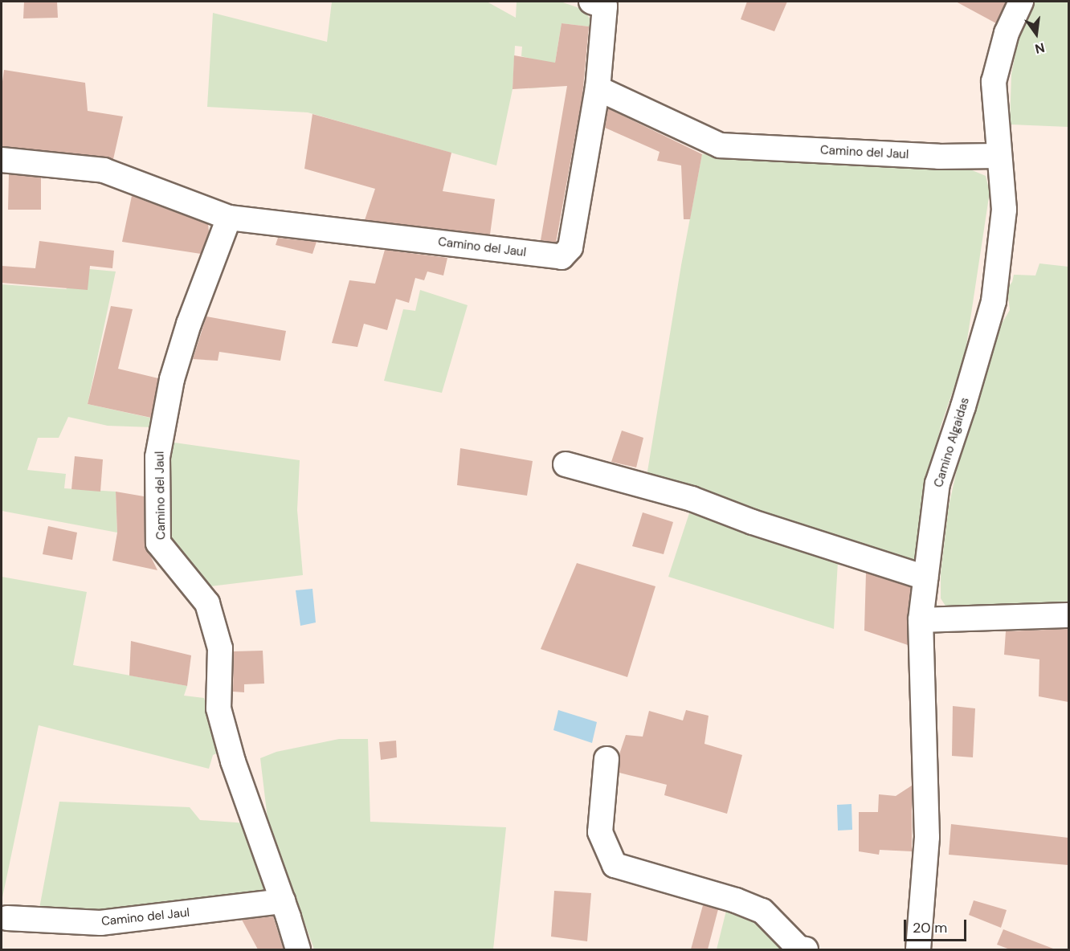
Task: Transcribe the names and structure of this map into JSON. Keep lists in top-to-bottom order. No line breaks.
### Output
{"streets":{"street":["Camino del Jaul","Camino Algaidas"]},"crossings":[["Camino del Jaul","Camino Algaidas"]],"scale_bar":"20 m","north":"bottom"}
